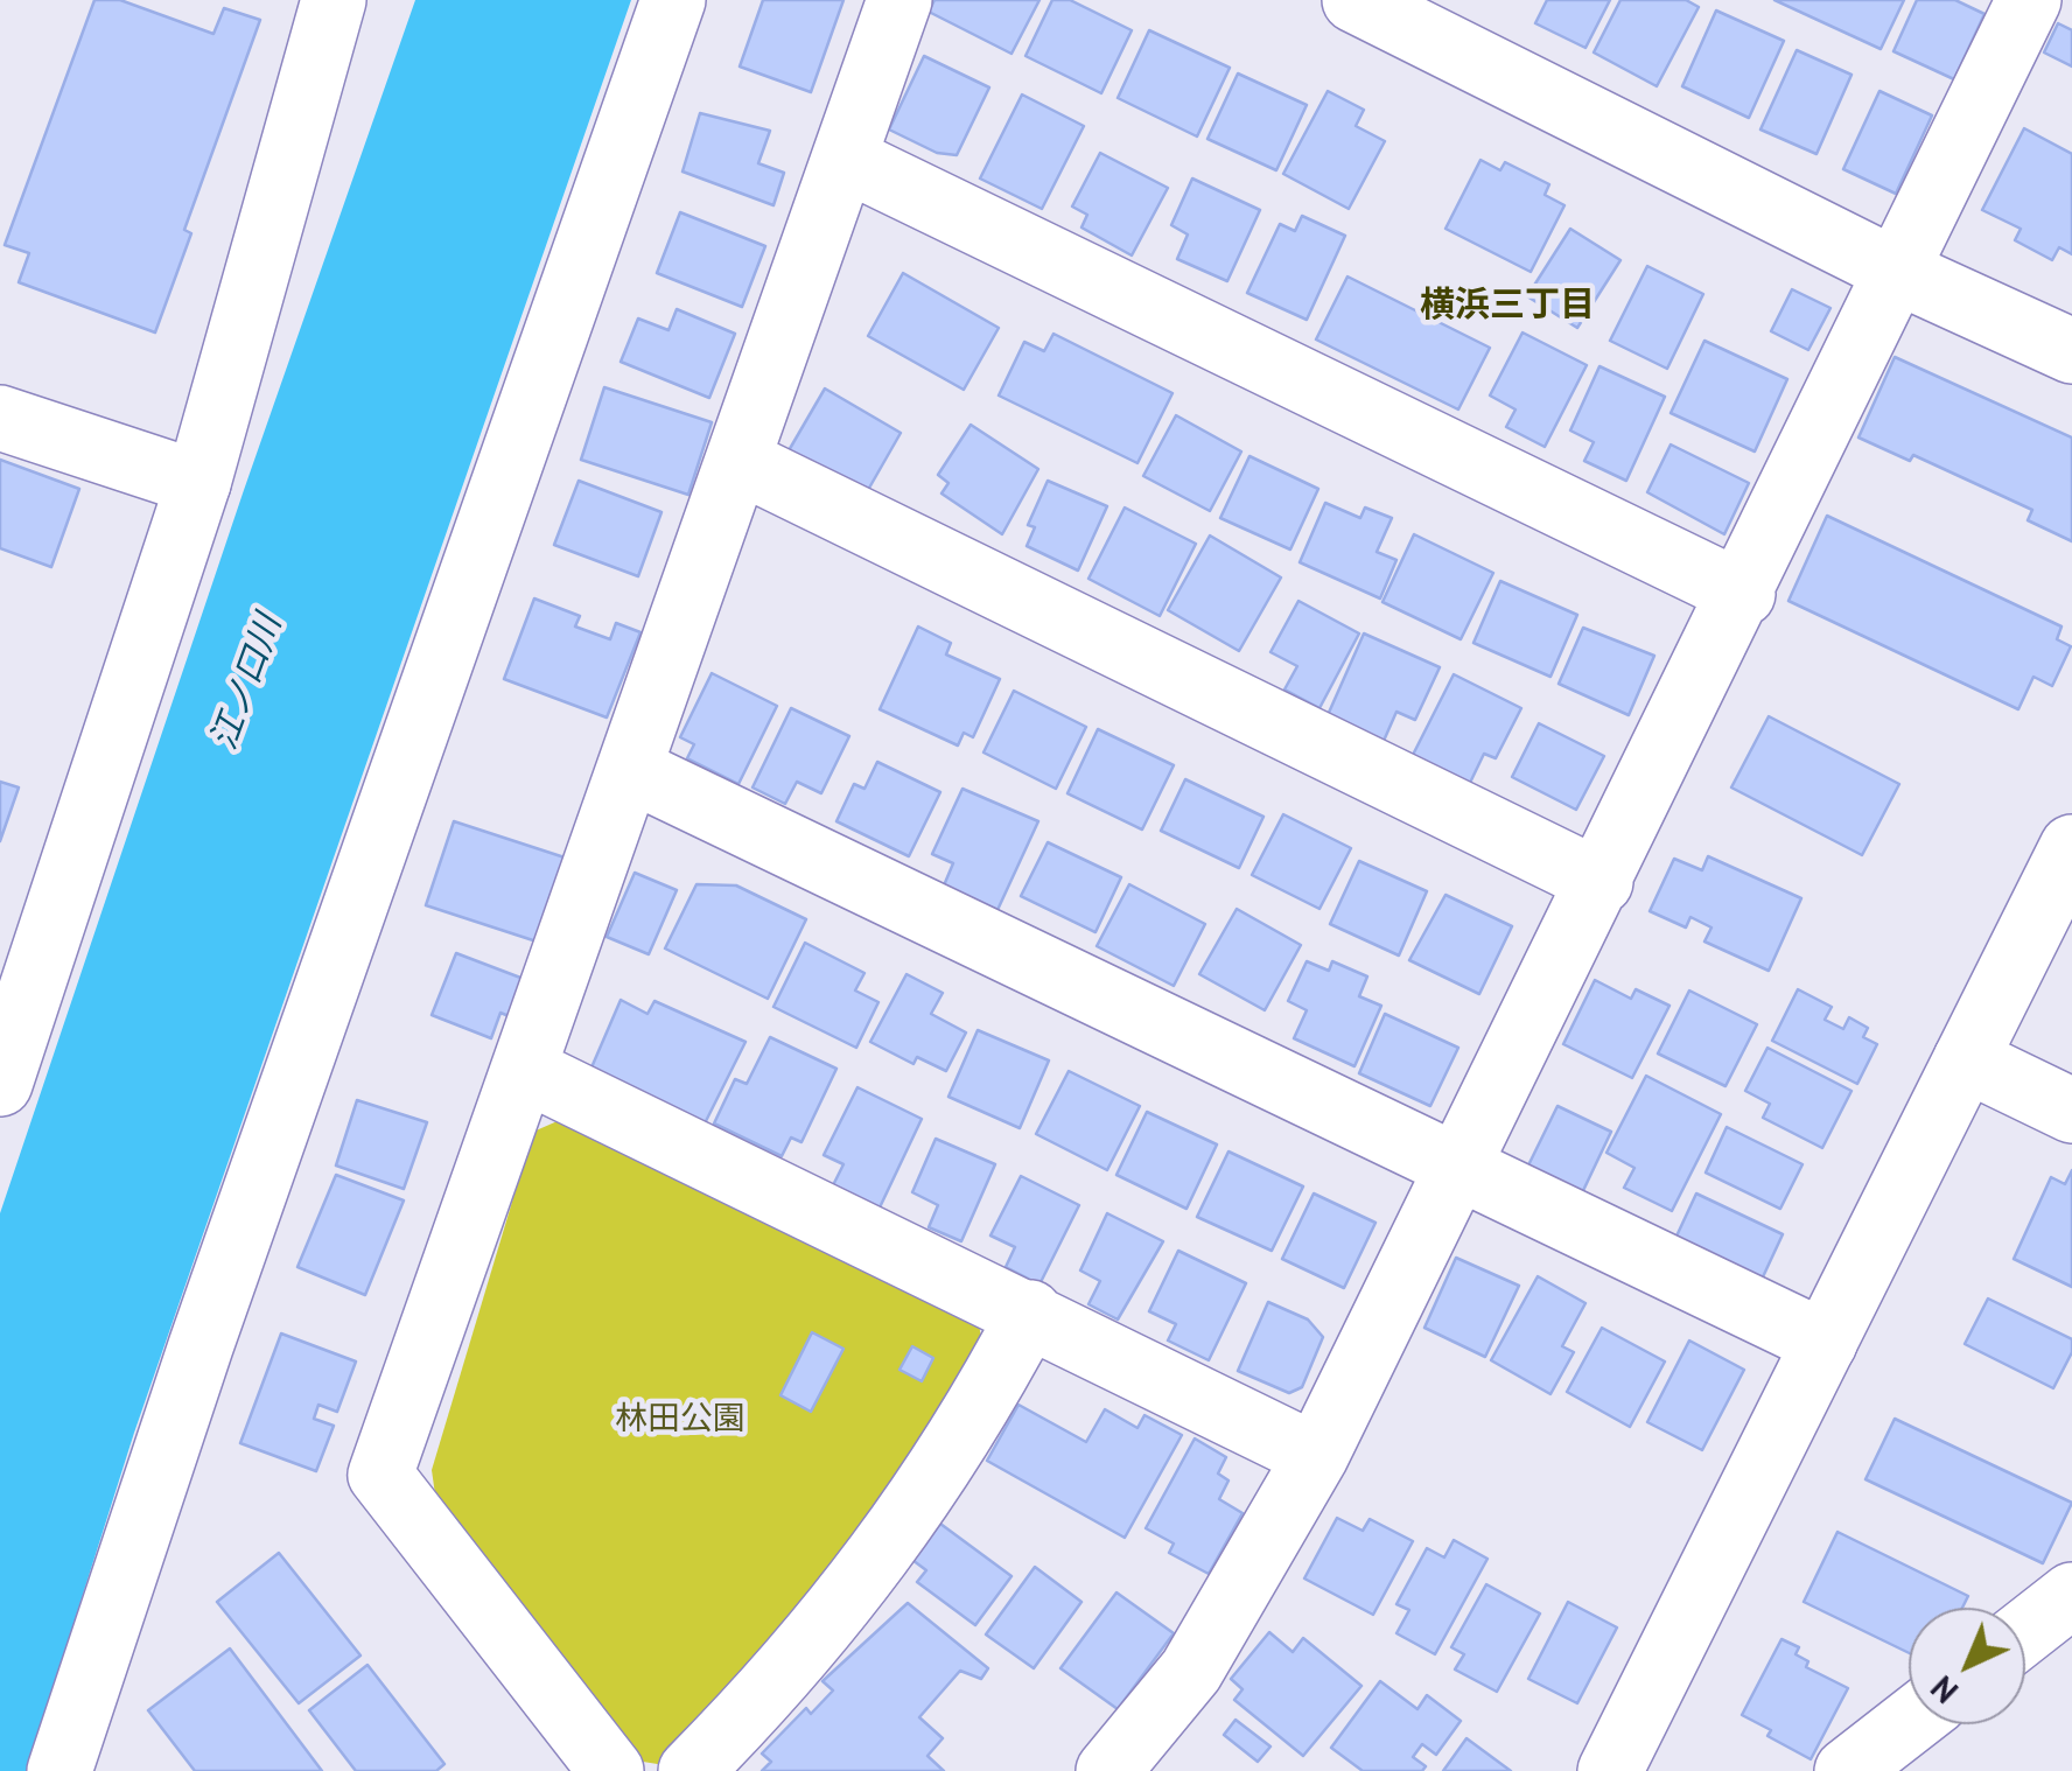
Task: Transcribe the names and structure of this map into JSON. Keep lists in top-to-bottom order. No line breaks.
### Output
{"districts":["横浜三丁目"],"water":["江ノ口川"],"parks":["林田公園"],"north":"bottom left"}
